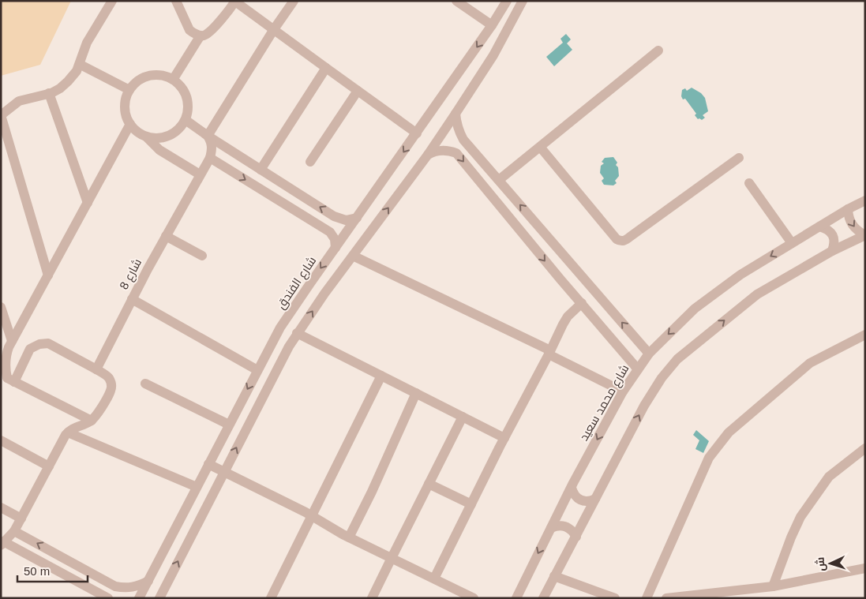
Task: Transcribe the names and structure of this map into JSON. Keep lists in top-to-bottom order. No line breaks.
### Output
{"streets":{"street":["شارع 8","شارع الفندق","شارع محمد سعيد"]},"scale_bar":"50 m","north":"left"}
